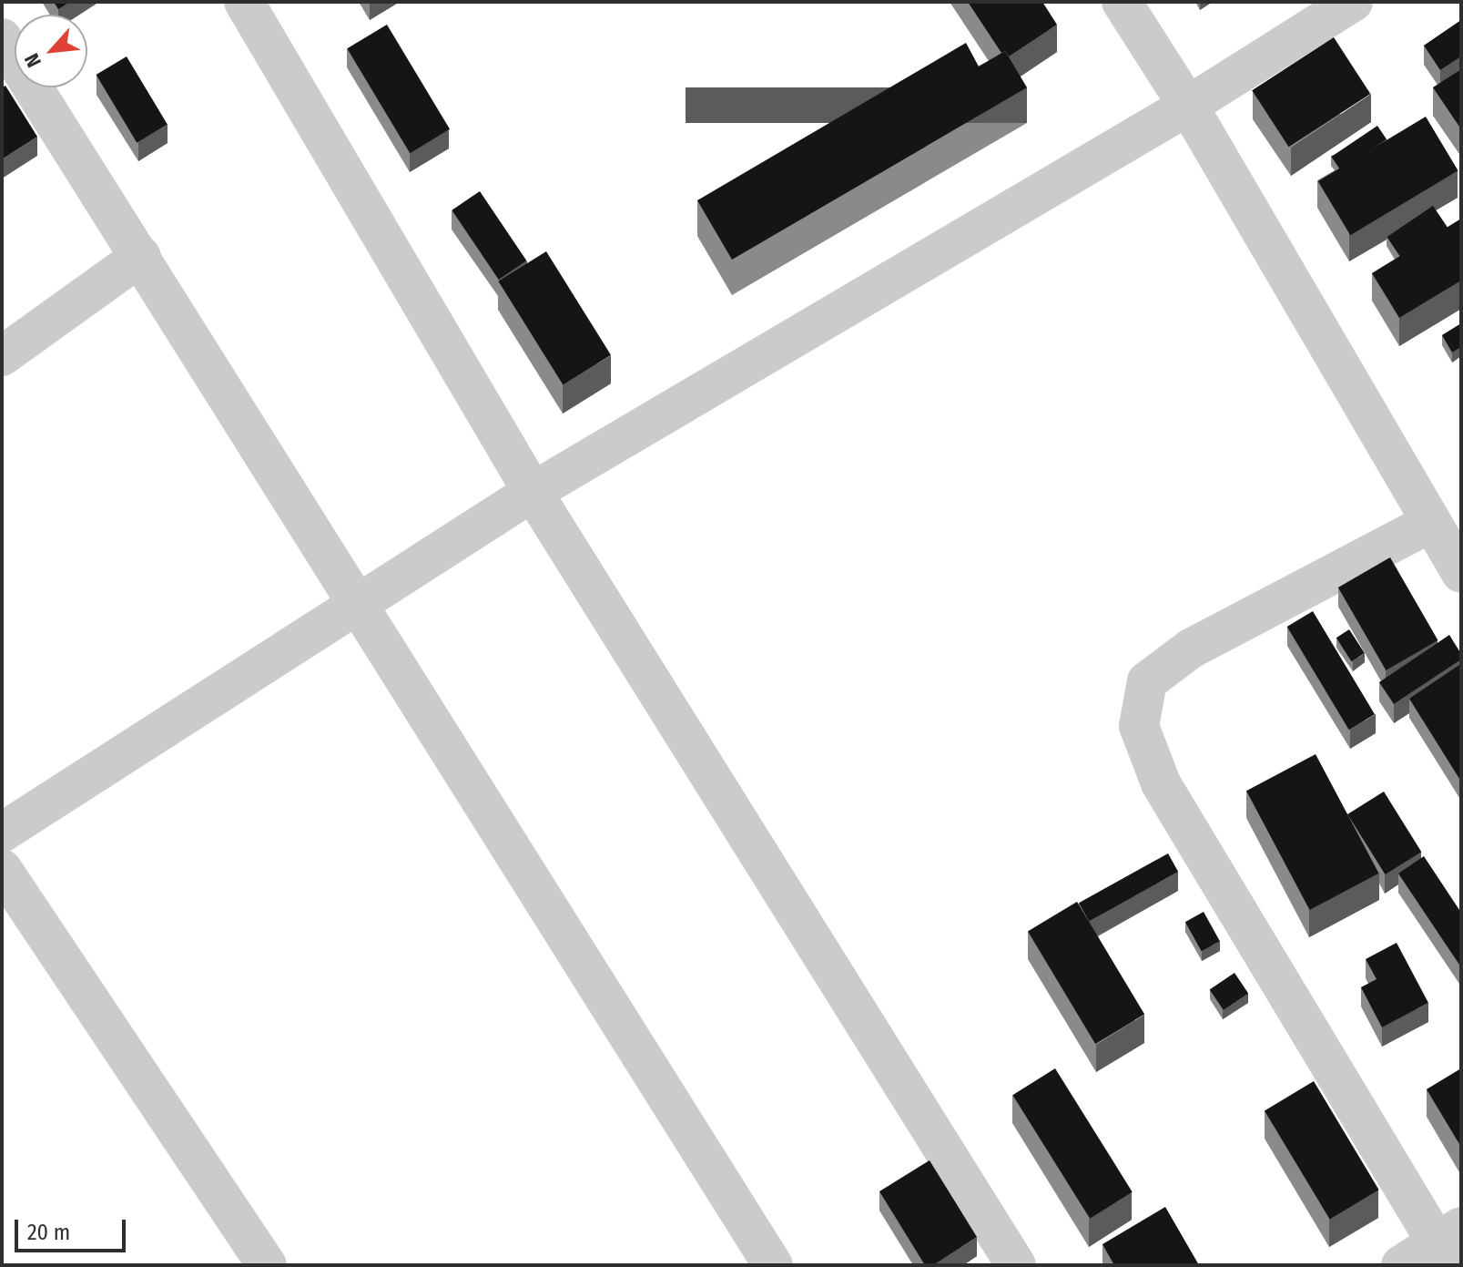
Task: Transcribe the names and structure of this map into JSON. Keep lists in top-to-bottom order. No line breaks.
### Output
{"scale_bar":"20 m","north":"bottom left"}
